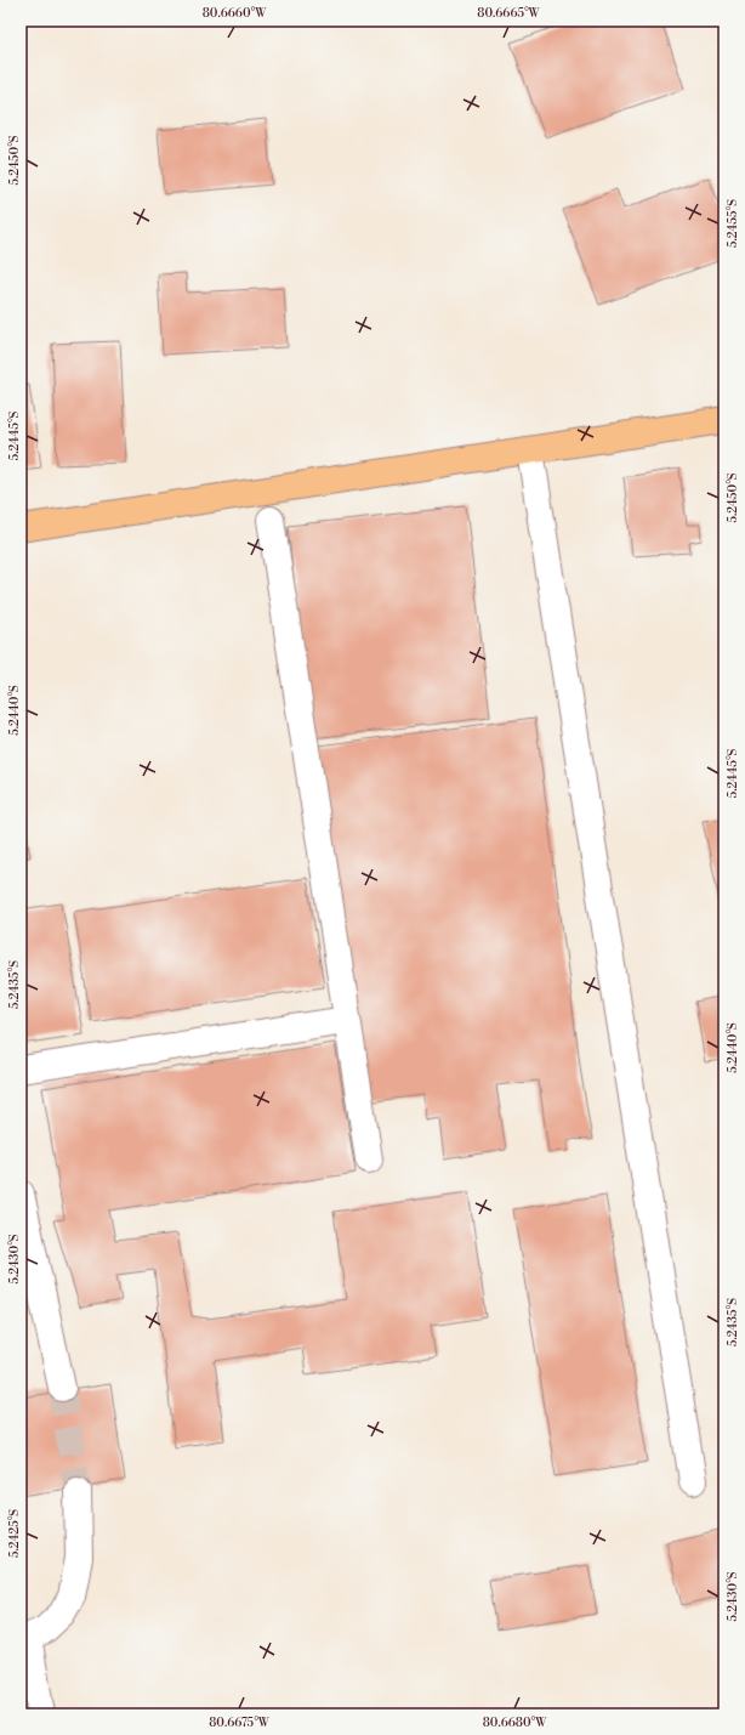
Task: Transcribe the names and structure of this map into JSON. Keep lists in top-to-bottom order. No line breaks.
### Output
{"coordinates":["80.6660°W","80.6665°W","5.2450°S","5.2455°S","5.2445°S","5.2440°S","5.2435°S","5.2430°S","5.2425°S","80.6675°W","80.6680°W"]}
